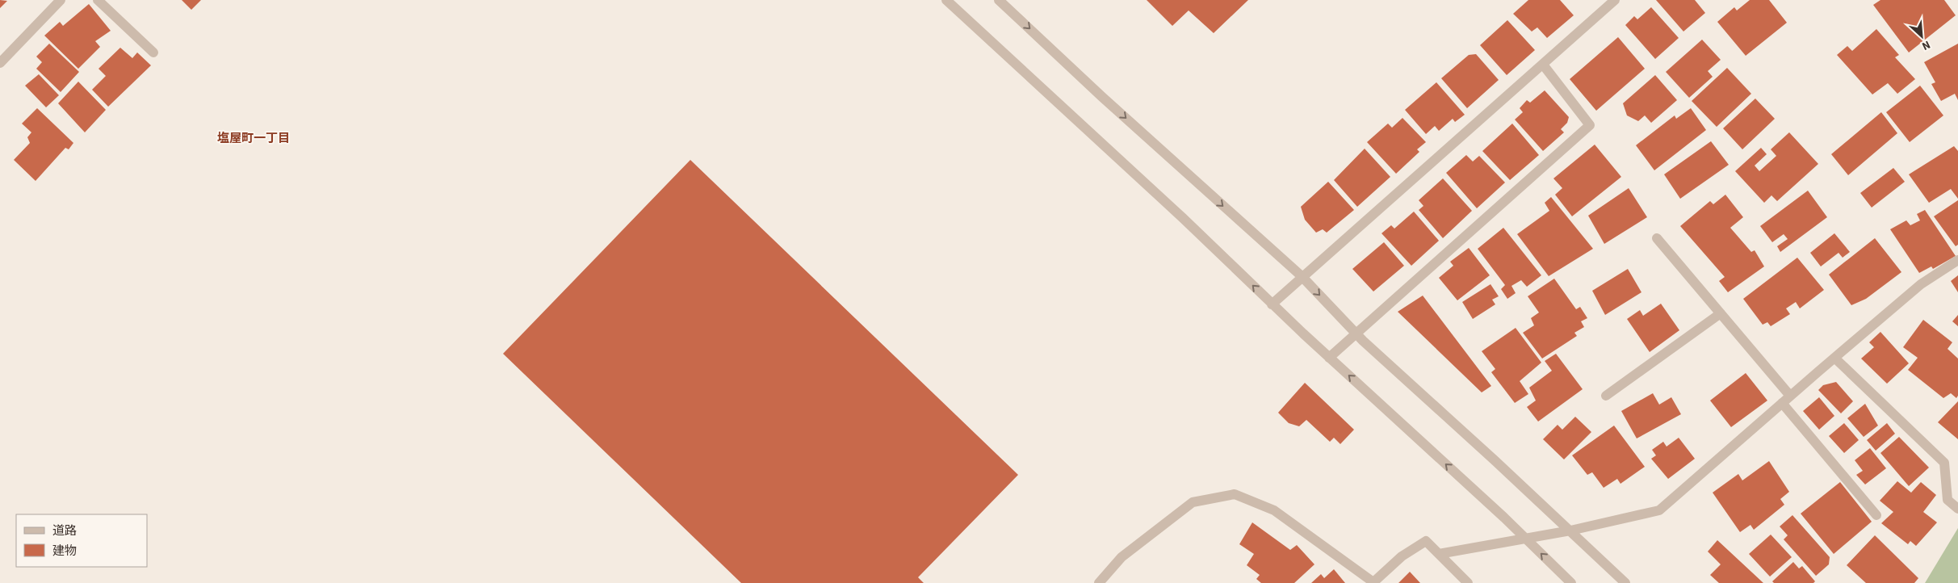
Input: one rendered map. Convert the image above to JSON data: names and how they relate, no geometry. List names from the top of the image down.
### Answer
{
  "districts": ["塩屋町一丁目"],
  "legend": ["道路", "建物"],
  "north": "bottom right"
}
